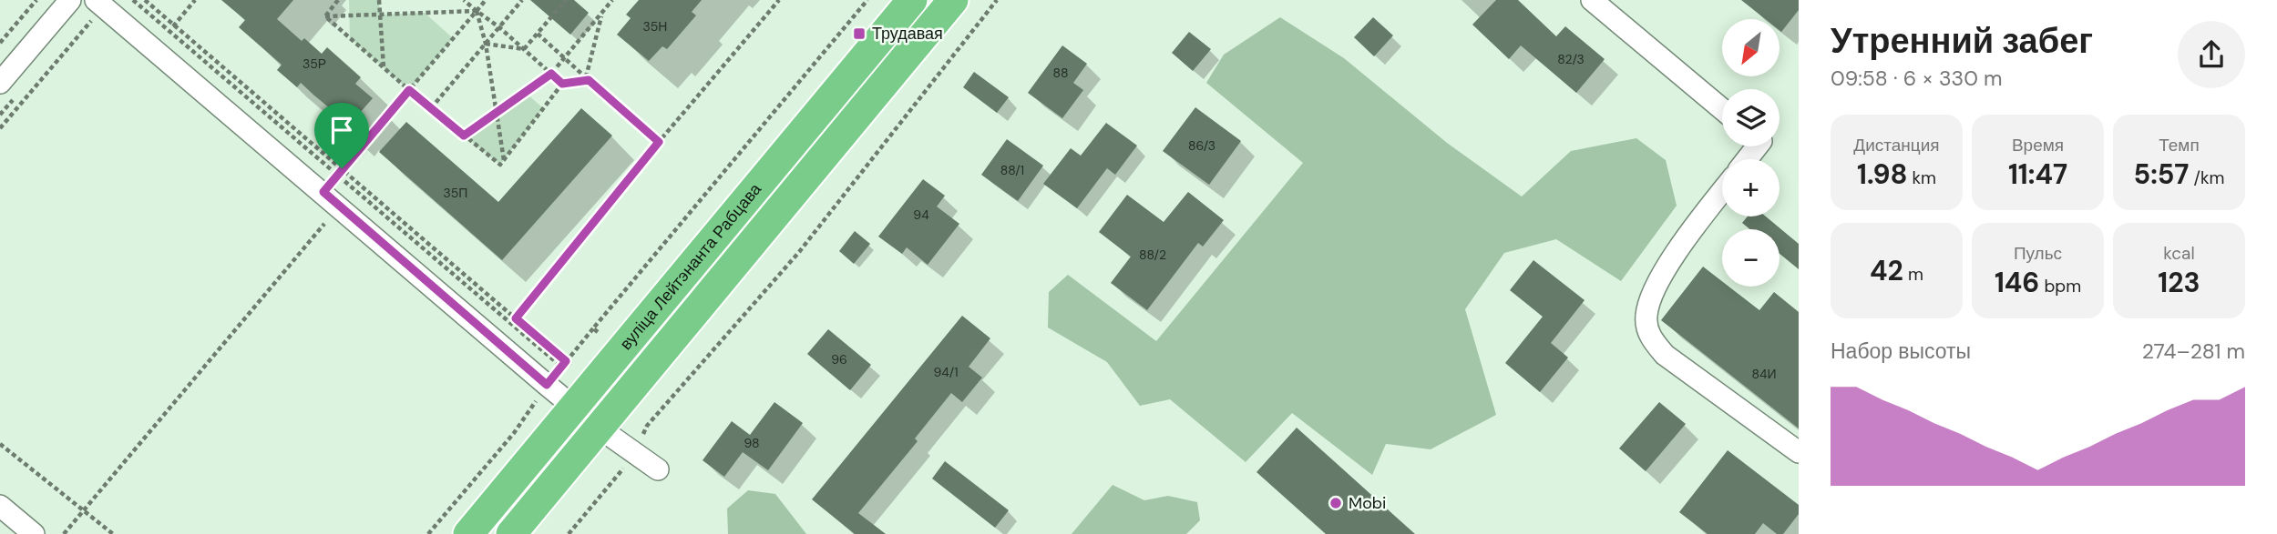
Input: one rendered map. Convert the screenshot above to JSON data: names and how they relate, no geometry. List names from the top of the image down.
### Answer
{
  "streets": {
    "highway": ["вуліца Лейтэнанта Рабцава"]
  },
  "places": {
    "transit": ["Трудавая"],
    "other": ["Mobi"]
  },
  "house_numbers": [
    "35Н",
    "82/3",
    "35Р",
    "88",
    "86/3",
    "88/1",
    "35П",
    "94",
    "88/2",
    "96",
    "94/1",
    "84И",
    "98"
  ],
  "north": "bottom left",
  "page": {
    "heading": ["Утренний забег", "09:58 · 6 × 330 m"],
    "map_buttons": ["+", "−"],
    "stats": [
      ["Дистанция", "1.98 km"],
      ["Время", "11:47"],
      ["Темп", "5:57 /km"],
      ["42 m"],
      ["Пульс", "146 bpm"],
      ["kcal", "123"]
    ],
    "chart": ["Набор высоты", "274–281 m"]
  }
}
